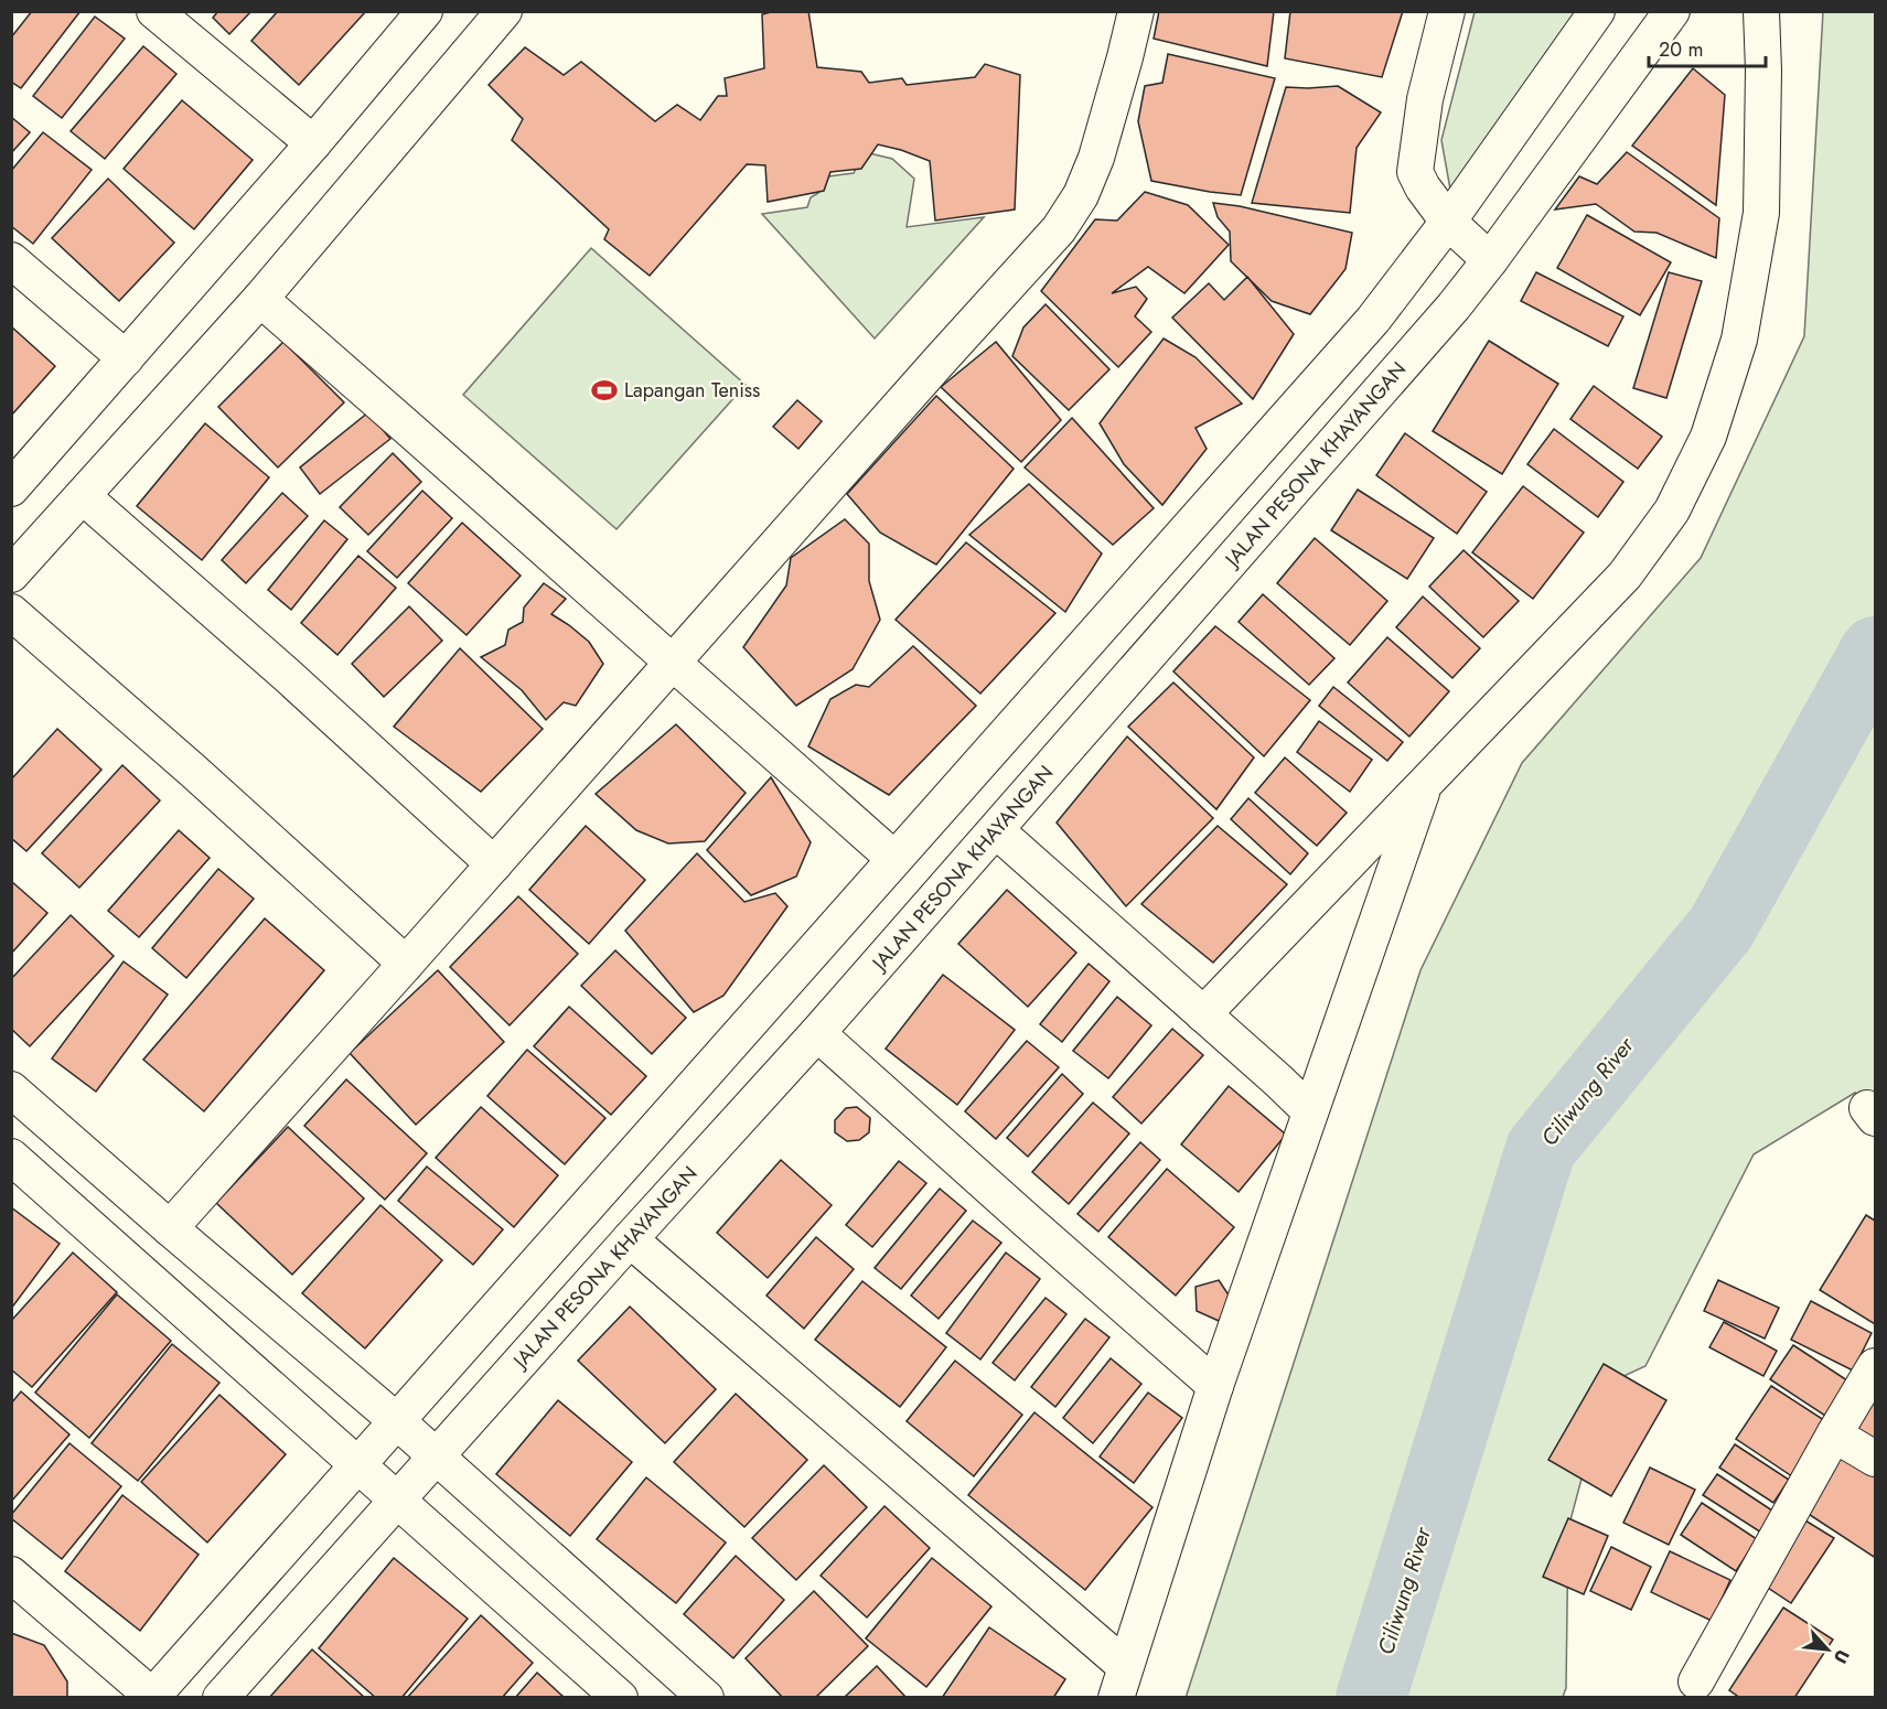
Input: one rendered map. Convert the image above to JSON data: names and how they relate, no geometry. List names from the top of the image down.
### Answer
{
  "streets": {
    "street": ["JALAN PESONA KHAYANGAN"]
  },
  "water": ["Ciliwung River"],
  "places": {
    "sports": ["Lapangan Teniss"]
  },
  "scale_bar": "20 m",
  "north": "bottom right"
}
